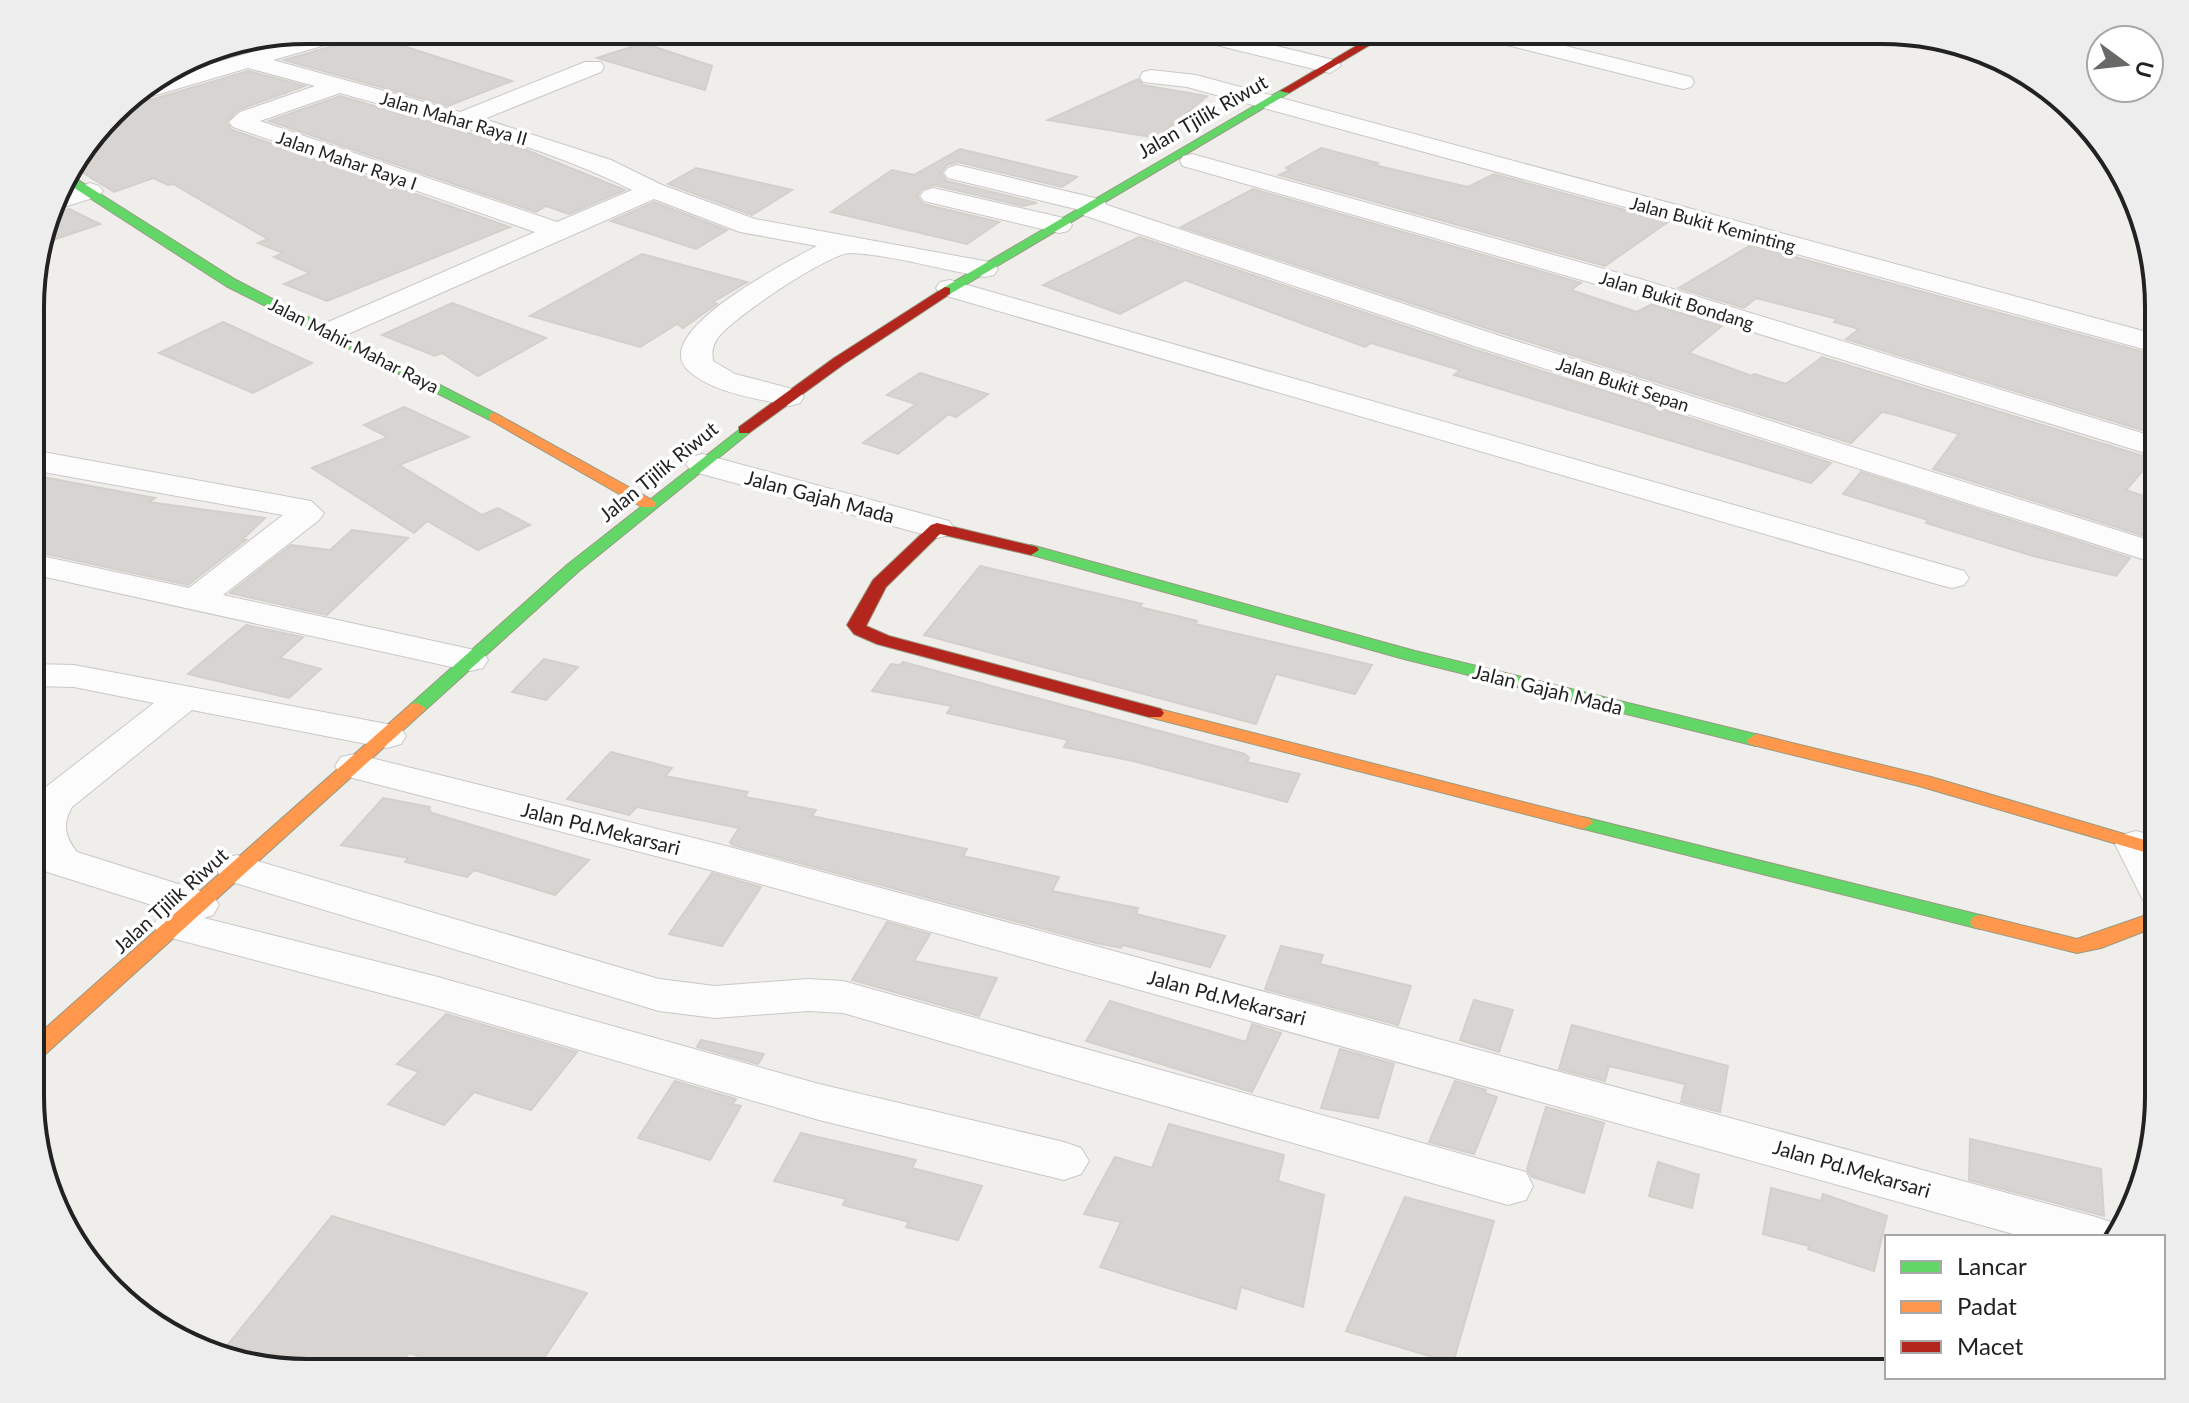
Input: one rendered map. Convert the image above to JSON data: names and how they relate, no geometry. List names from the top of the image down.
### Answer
{
  "streets": {
    "main road": ["Jalan Tjilik Riwut", "Jalan Mahir Mahar Raya", "Jalan Gajah Mada"],
    "street": [
      "Jalan Mahar Raya II",
      "Jalan Mahar Raya I",
      "Jalan Bukit Keminting",
      "Jalan Bukit Bondang",
      "Jalan Bukit Sepan",
      "Jalan Pd.Mekarsari"
    ]
  },
  "crossings": [
    ["Jalan Tjilik Riwut", "Jalan Mahar Raya II"],
    ["Jalan Tjilik Riwut", "Jalan Bukit Keminting"],
    ["Jalan Tjilik Riwut", "Jalan Mahir Mahar Raya"],
    ["Jalan Tjilik Riwut", "Jalan Bukit Sepan"],
    ["Jalan Tjilik Riwut", "Jalan Gajah Mada"],
    ["Jalan Tjilik Riwut", "Jalan Pd.Mekarsari"],
    ["Jalan Mahar Raya II", "Jalan Mahar Raya I"]
  ],
  "legend": ["Lancar", "Padat", "Macet"],
  "north": "right"
}
